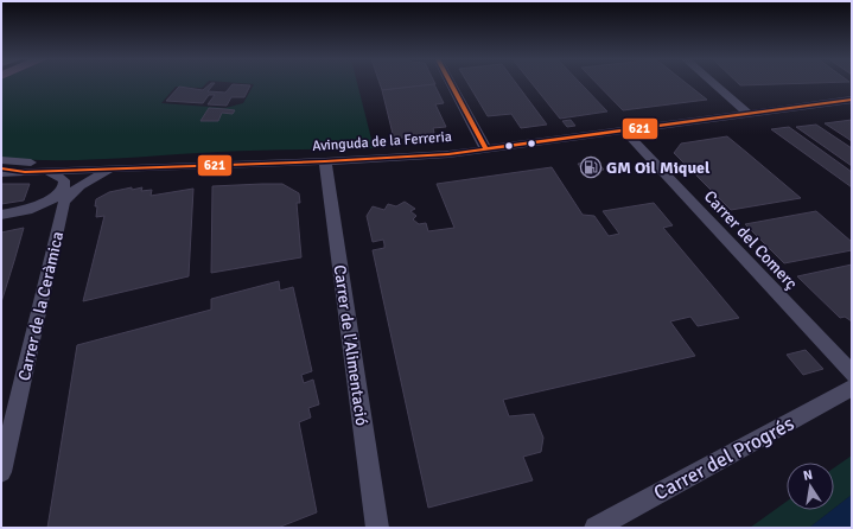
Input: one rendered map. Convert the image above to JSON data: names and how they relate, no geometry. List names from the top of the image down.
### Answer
{
  "streets": {
    "street": [
      "Avinguda de la Ferreria",
      "Carrer del Comerç",
      "Carrer de la Ceràmica",
      "Carrer de l'Alimentació",
      "Carrer del Progrés"
    ]
  },
  "crossings": [
    ["Avinguda de la Ferreria", "Carrer del Comerç"],
    ["Avinguda de la Ferreria", "Carrer de la Ceràmica"],
    ["Avinguda de la Ferreria", "Carrer de l'Alimentació"]
  ],
  "places": {
    "fuel station": ["GM Oil Miquel"]
  },
  "lines": ["transit line 621"],
  "north": "top"
}
